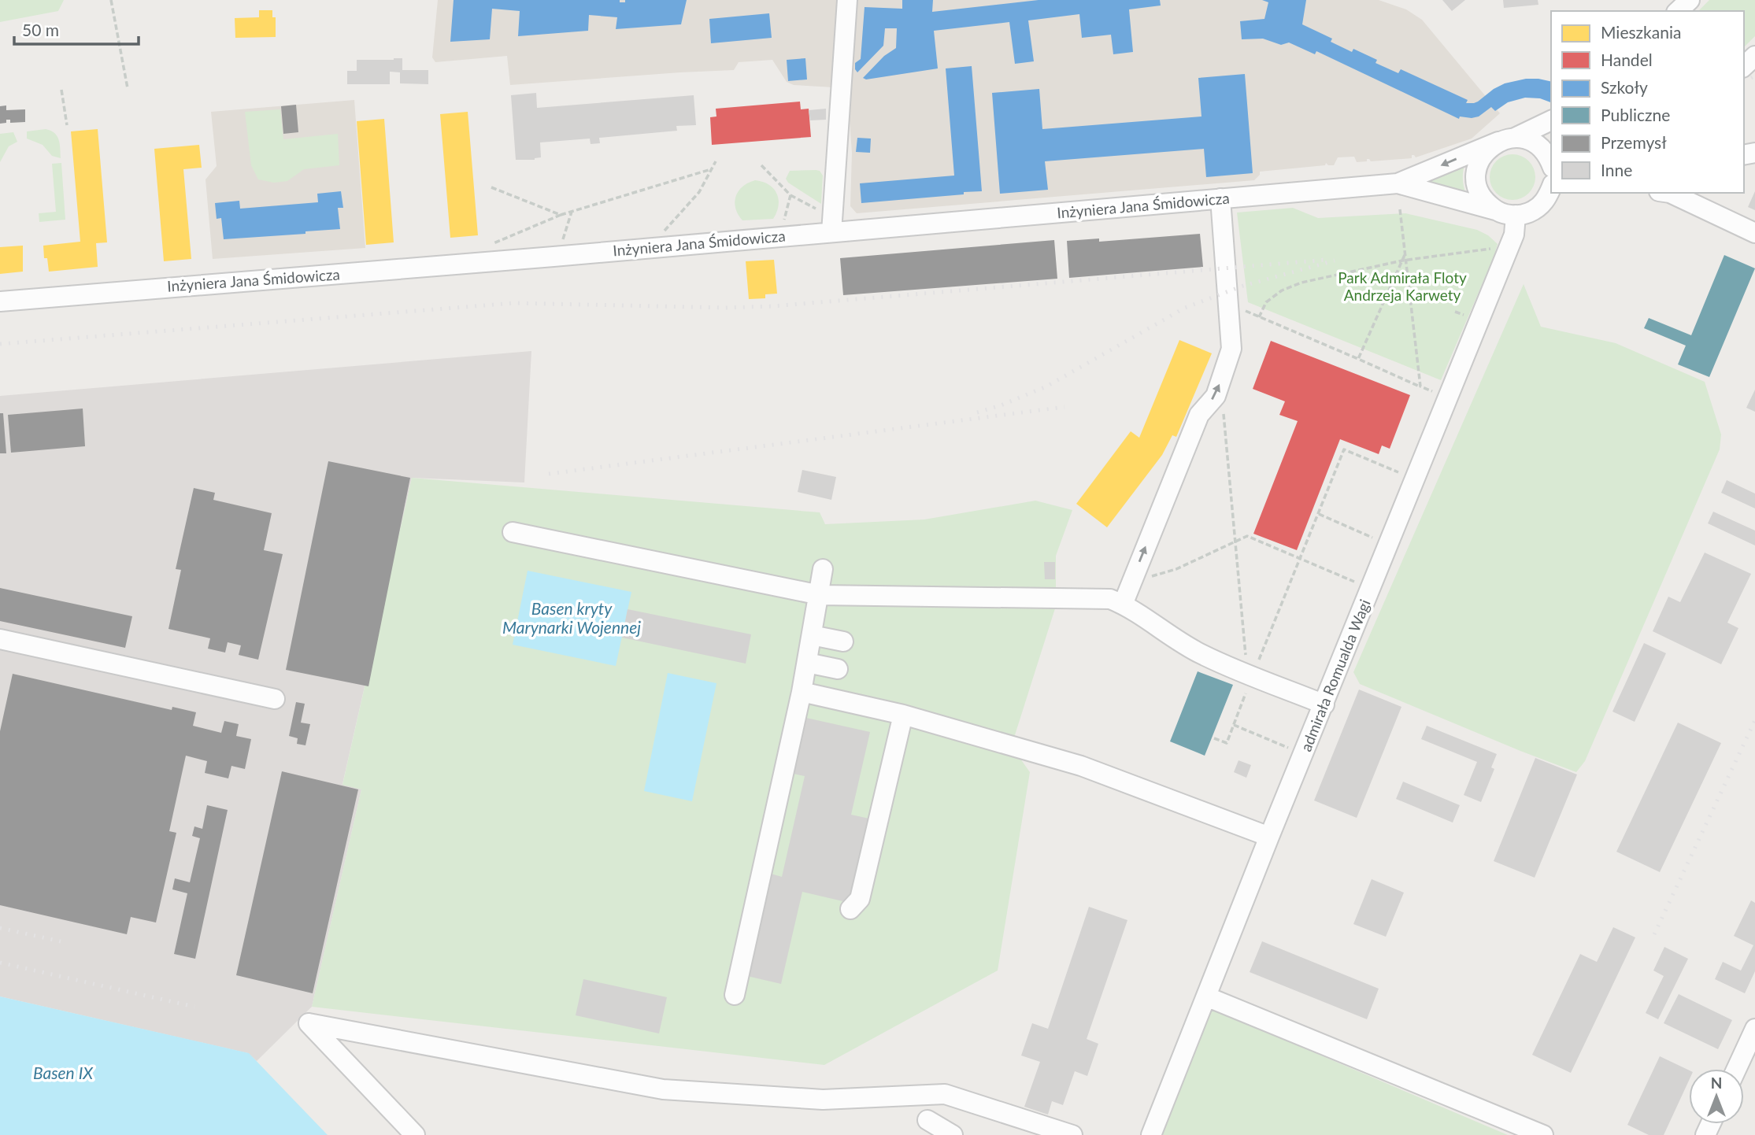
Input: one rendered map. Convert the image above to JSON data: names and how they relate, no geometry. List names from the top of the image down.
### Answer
{
  "streets": {
    "street": ["Inżyniera Jana Śmidowicza", "admirała Romualda Wagi"]
  },
  "crossings": [
    ["Inżyniera Jana Śmidowicza", "admirała Romualda Wagi"]
  ],
  "water": ["Basen kryty Marynarki Wojennej", "Basen IX"],
  "parks": ["Park Admirała Floty Andrzeja Karwety"],
  "legend": [
    "Mieszkania",
    "Handel",
    "Szkoły",
    "Publiczne",
    "Przemysł",
    "Inne"
  ],
  "scale_bar": "50 m",
  "north": "top"
}
